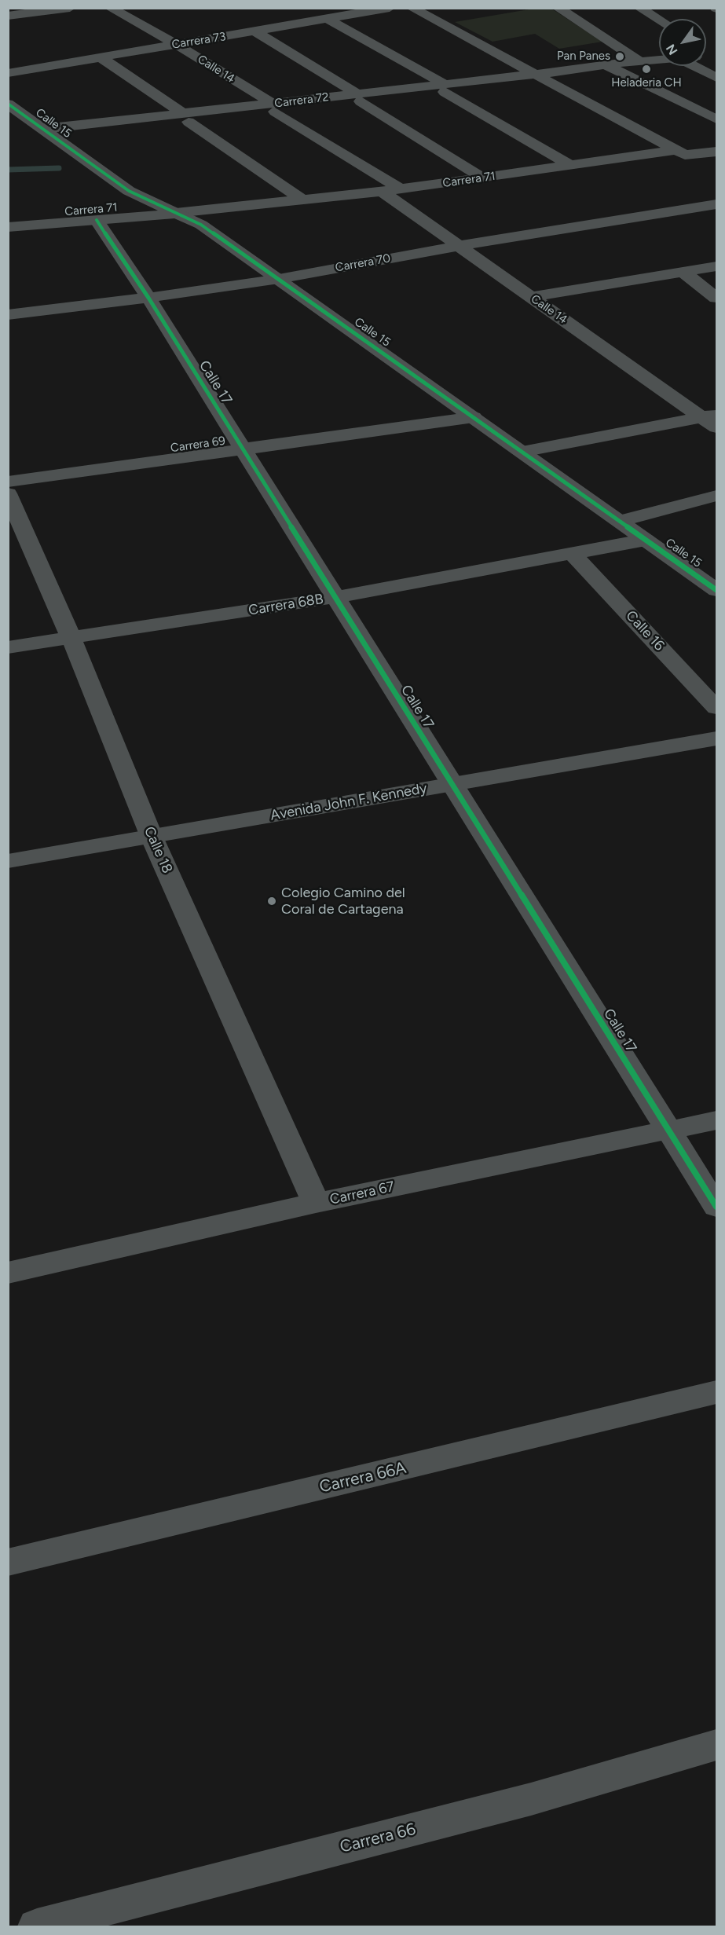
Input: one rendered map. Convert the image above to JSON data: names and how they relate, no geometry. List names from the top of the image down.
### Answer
{
  "streets": {
    "street": [
      "Carrera 73",
      "Calle 14",
      "Carrera 72",
      "Calle 15",
      "Carrera 71",
      "Carrera 70",
      "Calle 17",
      "Carrera 69",
      "Carrera 68B",
      "Calle 16",
      "Avenida John F. Kennedy",
      "Calle 18",
      "Carrera 67",
      "Carrera 66A",
      "Carrera 66"
    ]
  },
  "crossings": [
    ["Carrera 73", "Calle 14"],
    ["Calle 14", "Carrera 72"],
    ["Calle 14", "Carrera 71"],
    ["Calle 14", "Carrera 70"],
    ["Carrera 72", "Calle 15"],
    ["Calle 15", "Carrera 71"],
    ["Calle 15", "Carrera 70"],
    ["Calle 15", "Carrera 69"],
    ["Calle 15", "Carrera 68B"],
    ["Carrera 71", "Calle 17"],
    ["Carrera 70", "Calle 17"],
    ["Calle 17", "Carrera 69"],
    ["Calle 17", "Carrera 68B"],
    ["Calle 17", "Avenida John F. Kennedy"],
    ["Calle 17", "Carrera 67"],
    ["Carrera 68B", "Calle 16"],
    ["Carrera 68B", "Calle 18"],
    ["Avenida John F. Kennedy", "Calle 18"],
    ["Calle 18", "Carrera 67"]
  ],
  "places": ["Pan Panes", "Heladeria CH", "Colegio Camino del Coral de Cartagena"],
  "north": "bottom left"
}
